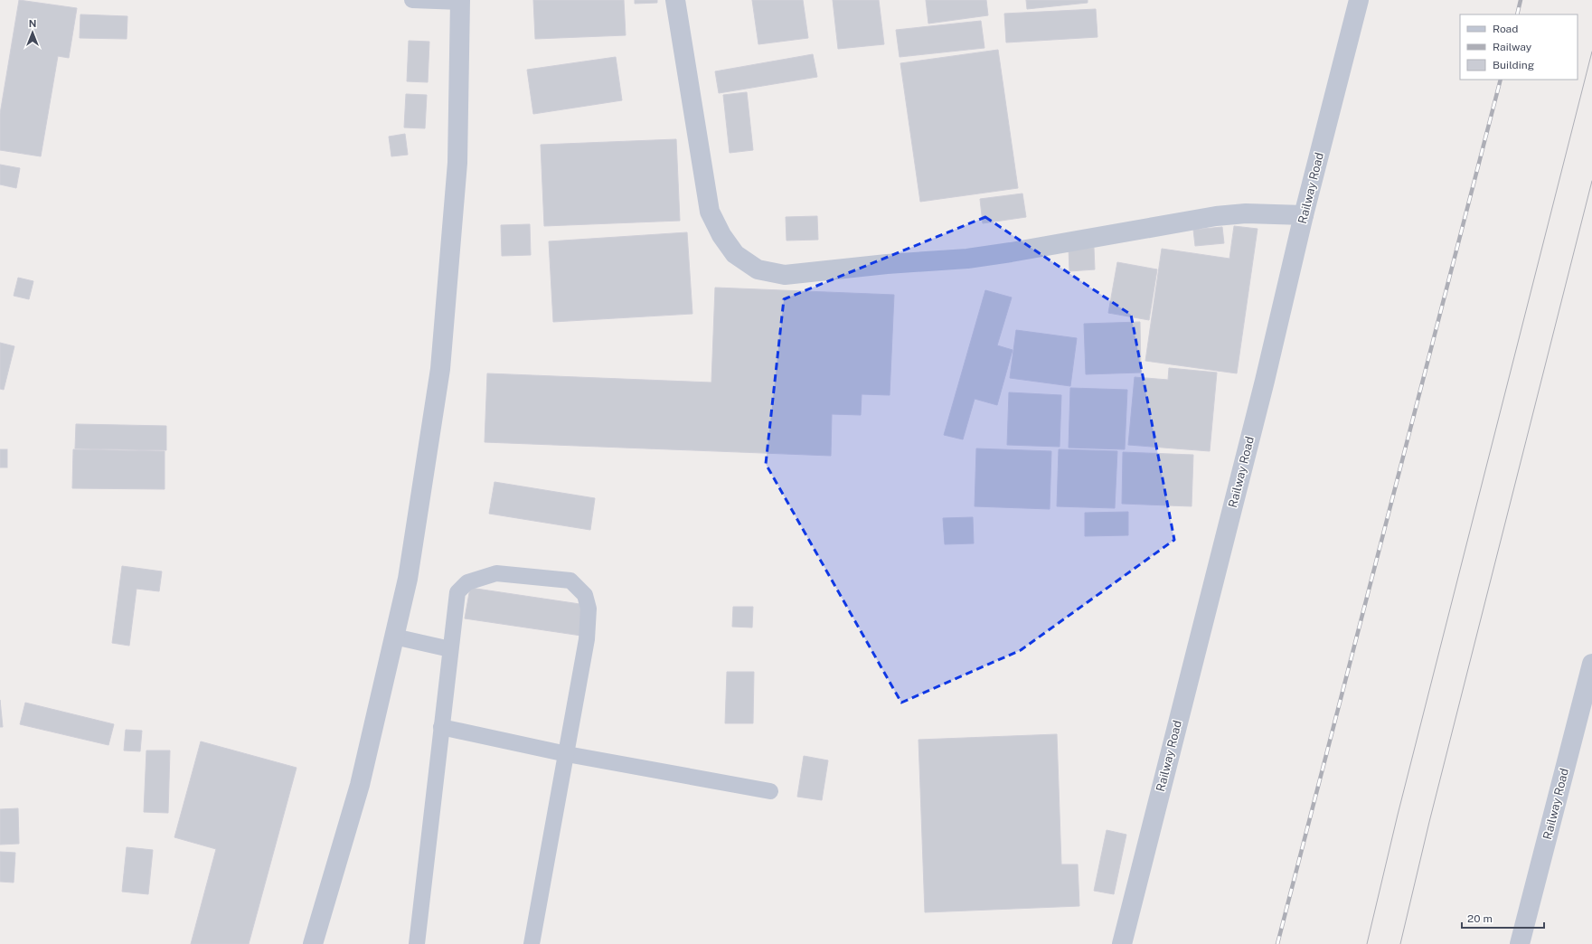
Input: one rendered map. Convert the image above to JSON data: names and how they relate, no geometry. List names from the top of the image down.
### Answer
{
  "streets": {
    "street": ["Railway Road"]
  },
  "legend": ["Road", "Railway", "Building"],
  "scale_bar": "20 m",
  "north": "top"
}
